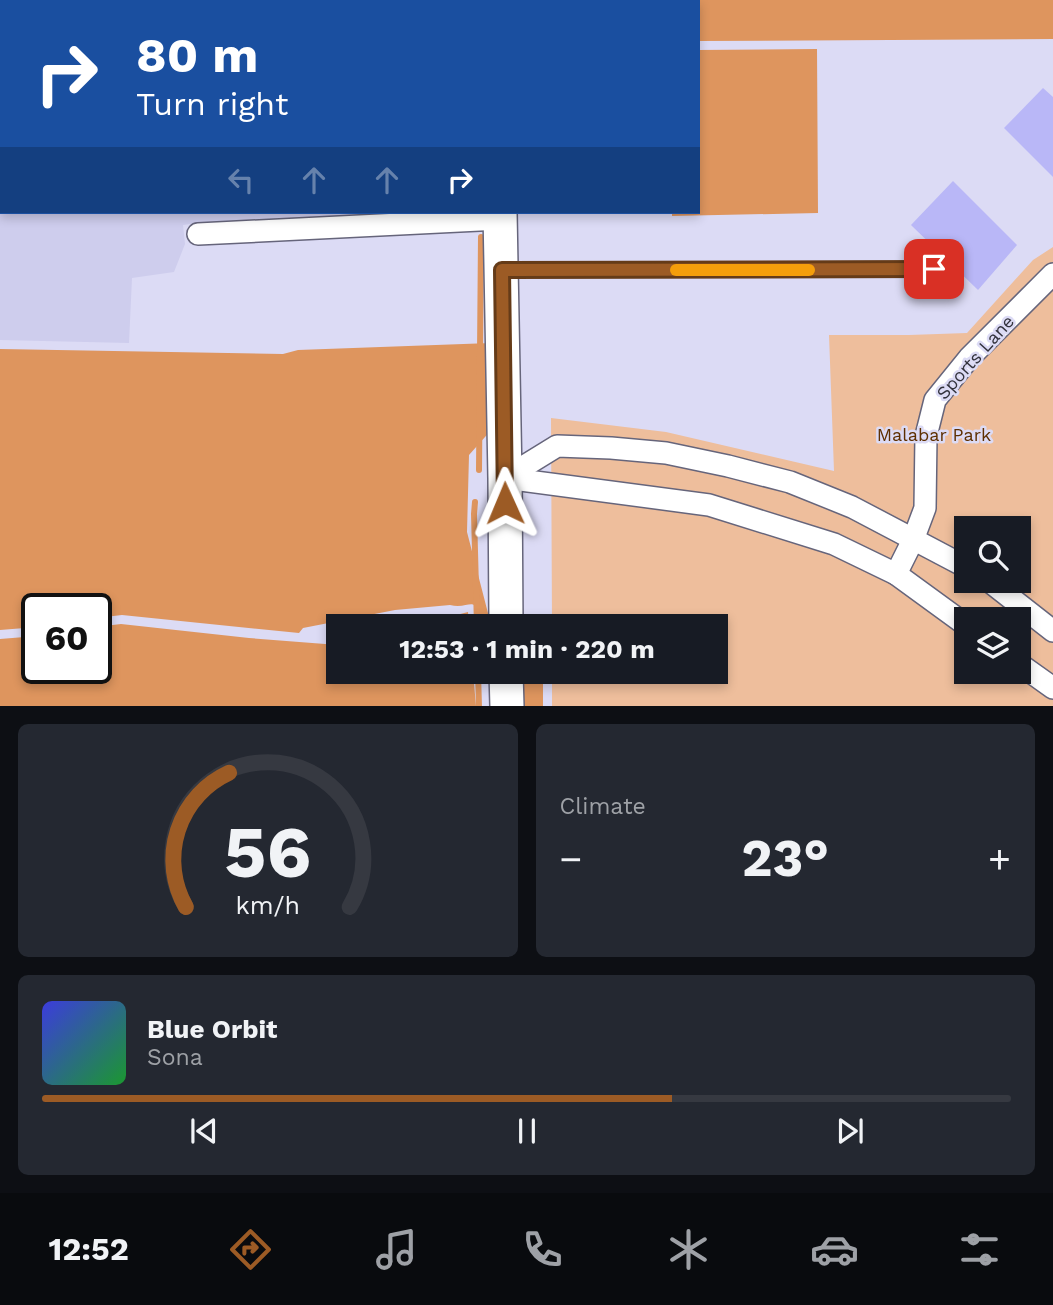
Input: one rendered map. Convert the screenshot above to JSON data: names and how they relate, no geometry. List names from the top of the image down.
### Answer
{
  "streets": {
    "street": ["Sports Lane"]
  },
  "parks": ["Malabar Park"],
  "page": {
    "turn": ["80 m", "Turn right"],
    "limit": "60",
    "trip": "12:53 · 1 min · 220 m",
    "tile": "Climate",
    "heat": ["−", "23°", "+"],
    "song": ["Blue Orbit", "Sona"],
    "tabs": "12:52",
    "gauge": ["56", "km/h"]
  }
}
